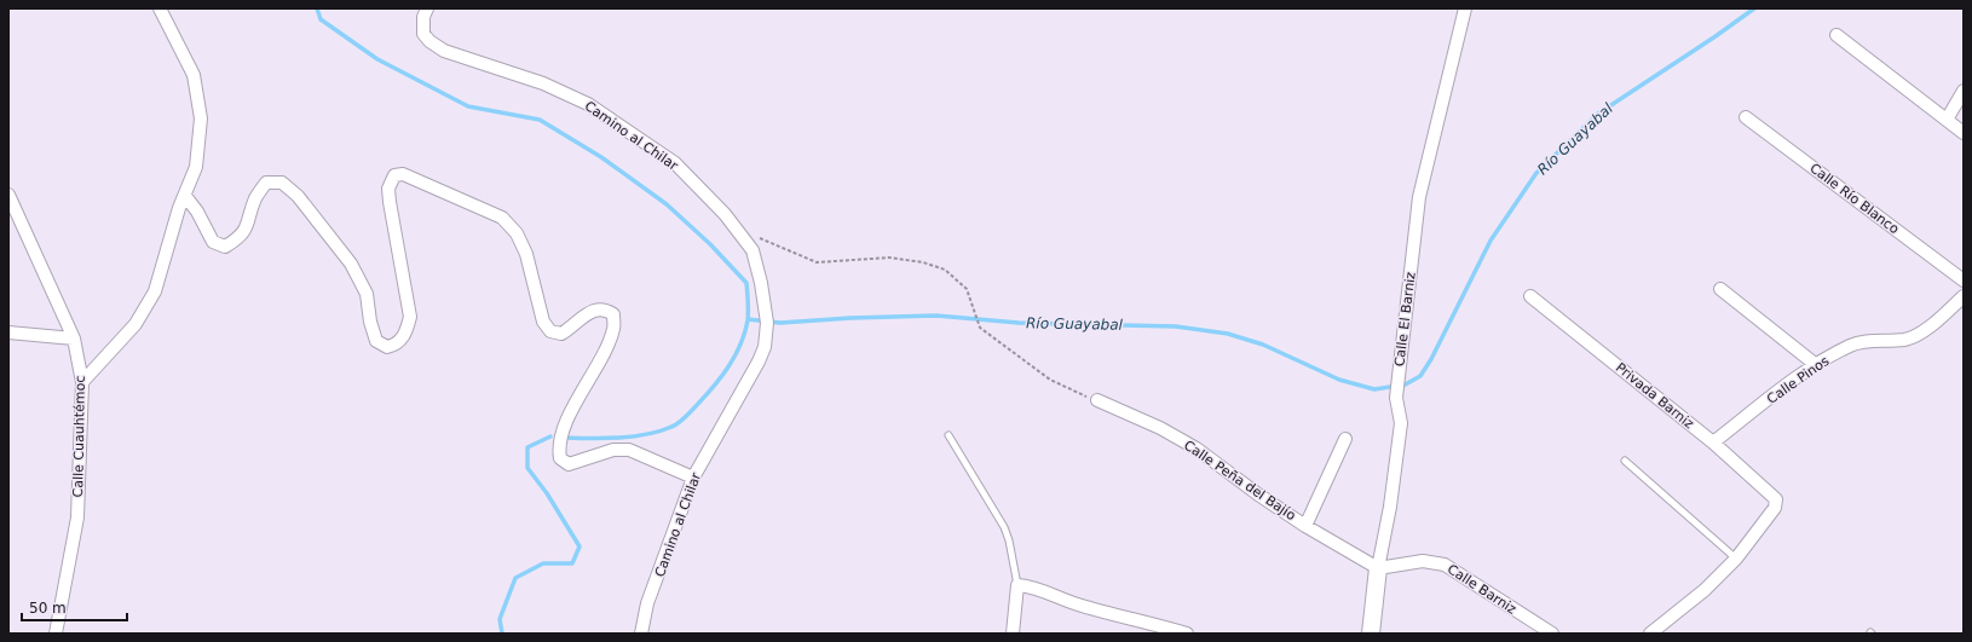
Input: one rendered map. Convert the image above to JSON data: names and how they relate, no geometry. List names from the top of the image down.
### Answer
{
  "streets": {
    "street": [
      "Camino al Chilar",
      "Calle Río Blanco",
      "Calle El Barniz",
      "Calle Pinos",
      "Privada Barniz",
      "Calle Cuauhtémoc",
      "Calle Peña del Bajío",
      "Calle Barniz"
    ]
  },
  "crossings": [
    ["Calle El Barniz", "Calle Peña del Bajío"],
    ["Calle El Barniz", "Calle Barniz"],
    ["Calle Pinos", "Privada Barniz"],
    ["Calle Peña del Bajío", "Calle Barniz"]
  ],
  "water": ["Río Guayabal"],
  "scale_bar": "50 m"
}
